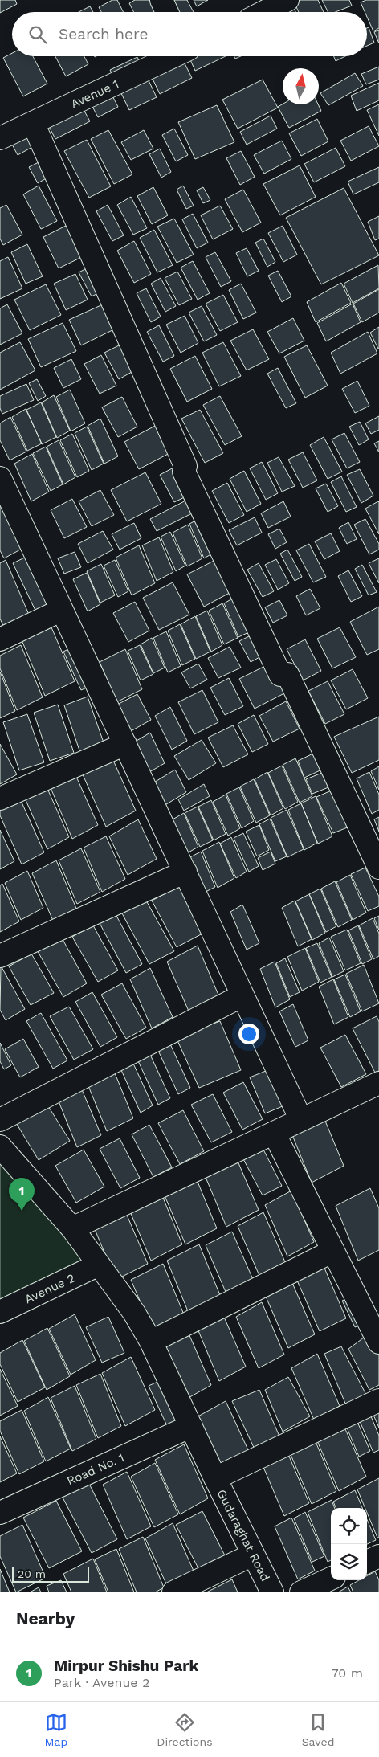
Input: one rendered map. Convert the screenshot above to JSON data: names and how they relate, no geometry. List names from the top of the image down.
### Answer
{
  "streets": {
    "street": [
      "Avenue 1",
      "Avenue 2",
      "Road No. 1",
      "Gudaraghat Road"
    ]
  },
  "crossings": [
    ["Avenue 2", "Gudaraghat Road"],
    ["Road No. 1", "Gudaraghat Road"]
  ],
  "scale_bar": "20 m",
  "north": "top",
  "page": {
    "search": "Search here",
    "pins": "1",
    "scale": "20 m",
    "heading": "Nearby",
    "list": [
      {
        "mark": "1",
        "name": "Mirpur Shishu Park",
        "note": "Park · Avenue 2",
        "value": "70 m"
      }
    ],
    "nav": ["Map", "Directions", "Saved"]
  }
}
